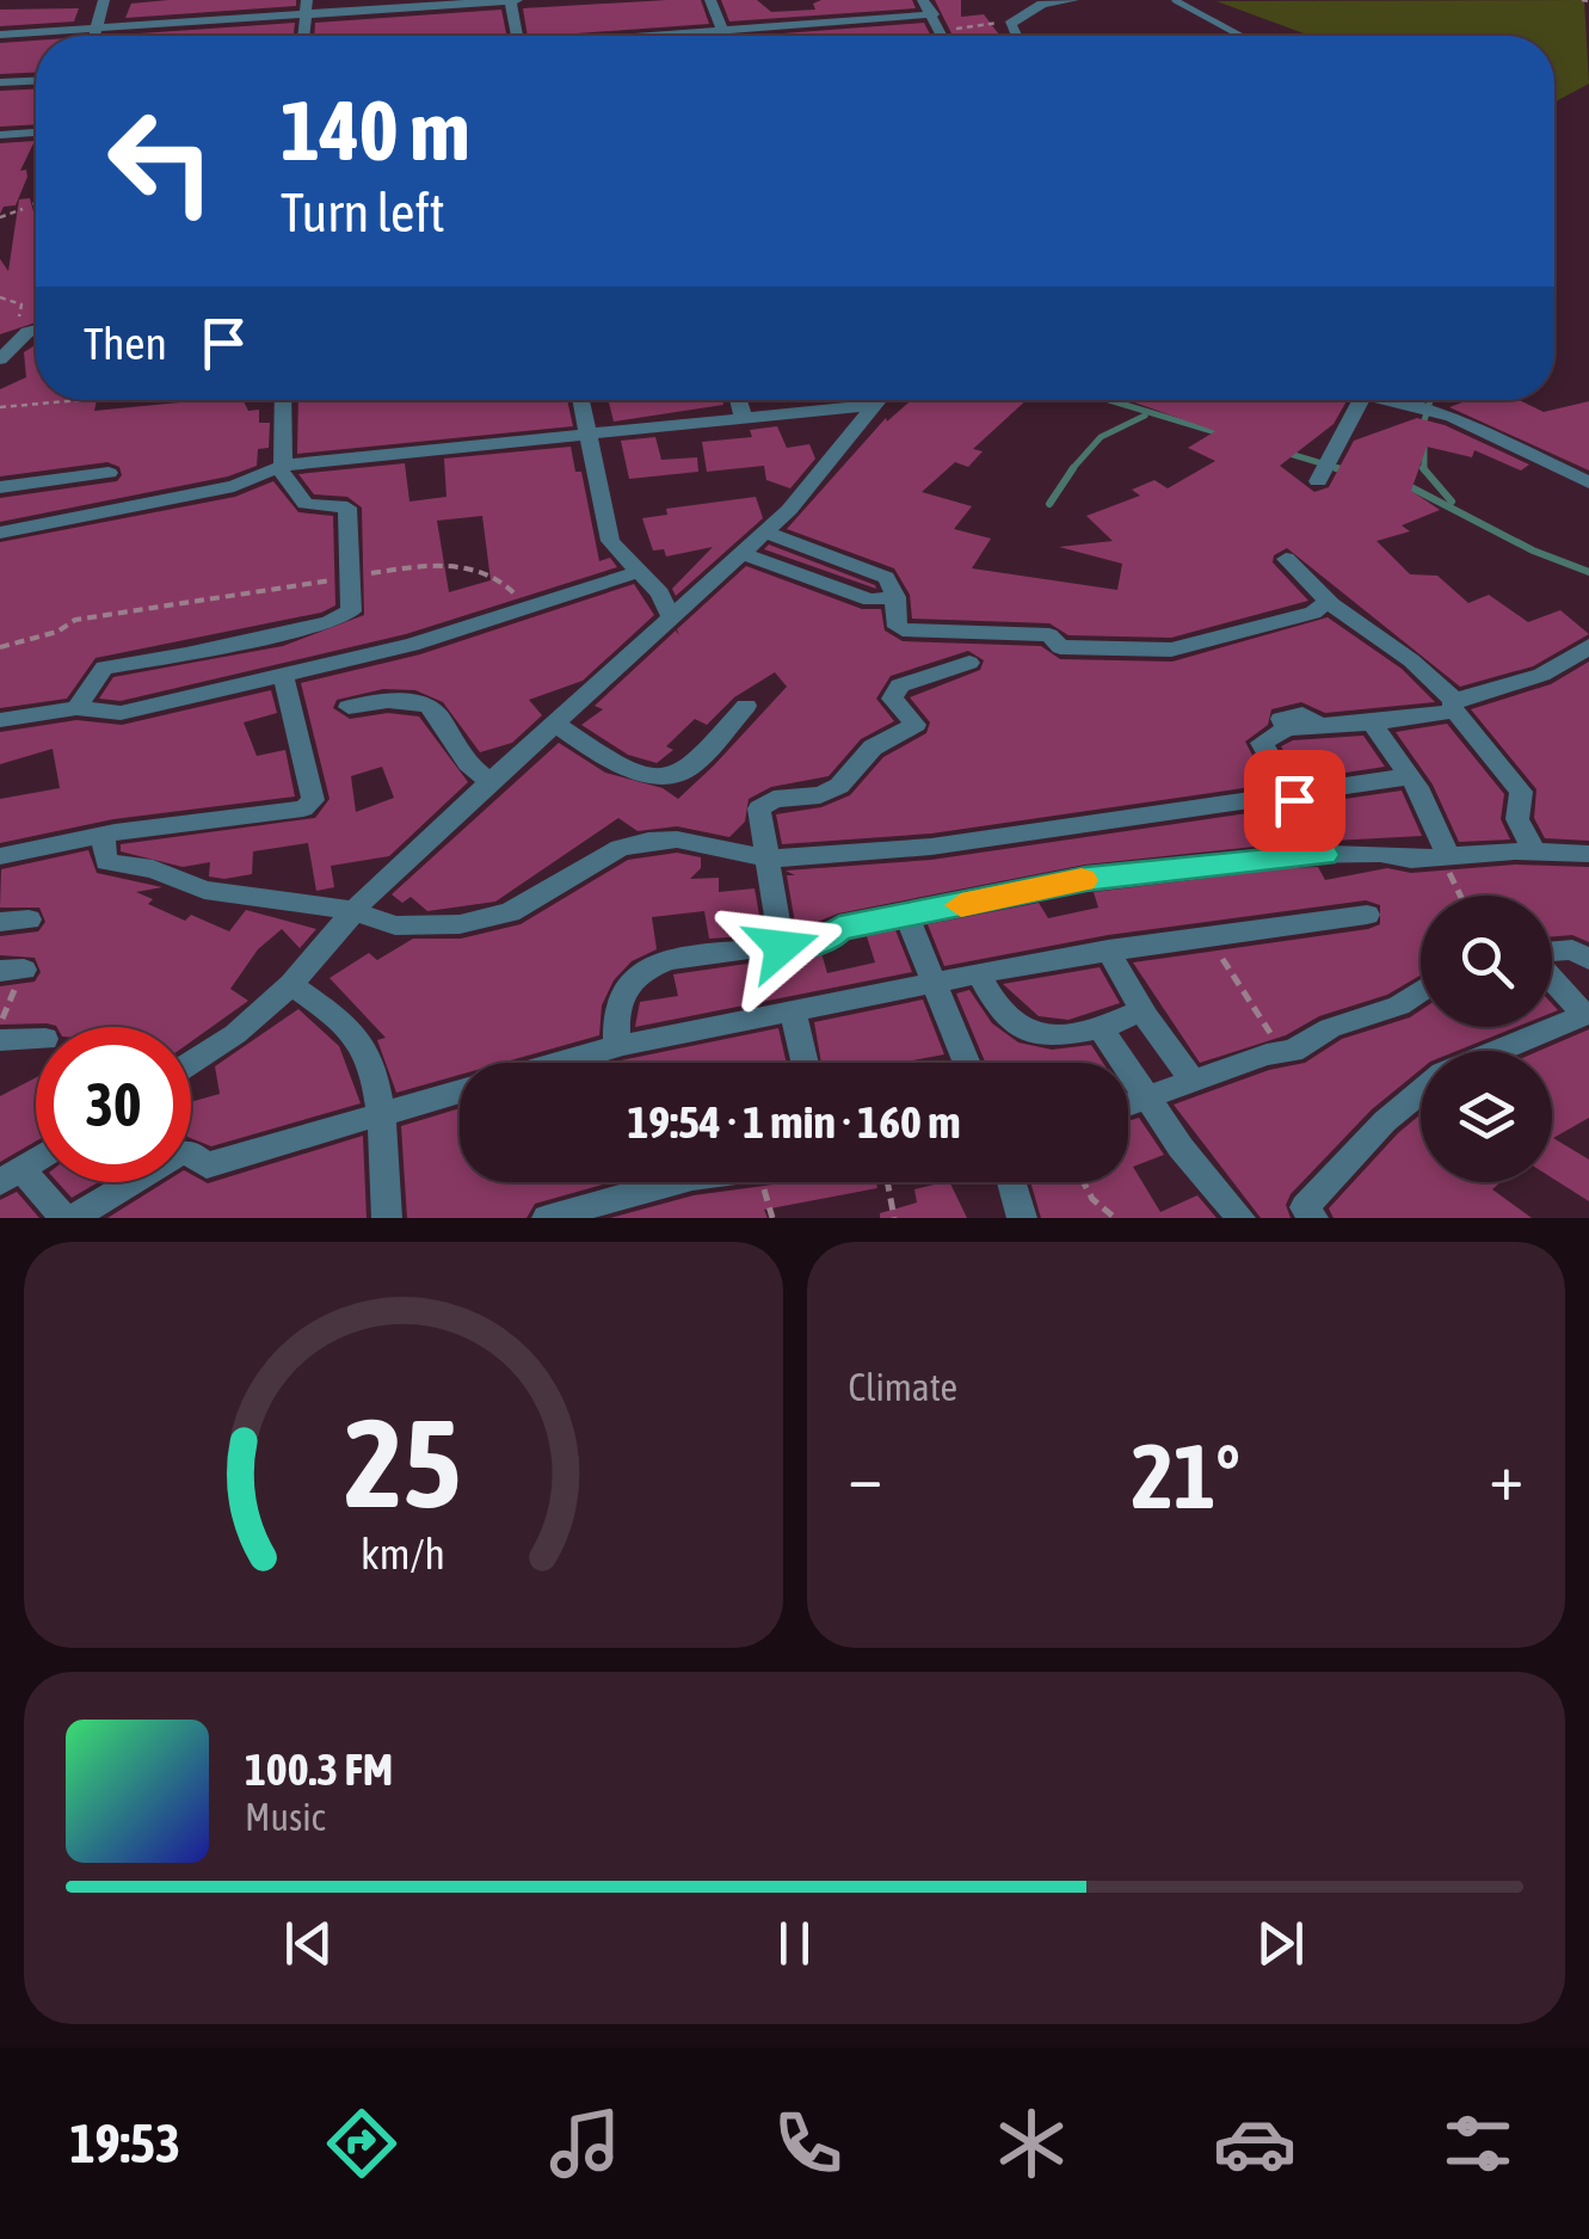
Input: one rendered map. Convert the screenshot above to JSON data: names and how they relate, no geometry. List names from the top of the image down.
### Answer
{
  "page": {
    "turn": ["140 m", "Turn left"],
    "then": "Then",
    "limit": "30",
    "trip": "19:54 · 1 min · 160 m",
    "tile": "Climate",
    "heat": ["−", "21°", "+"],
    "song": ["100.3 FM", "Music"],
    "tabs": "19:53",
    "gauge": ["25", "km/h"]
  }
}
